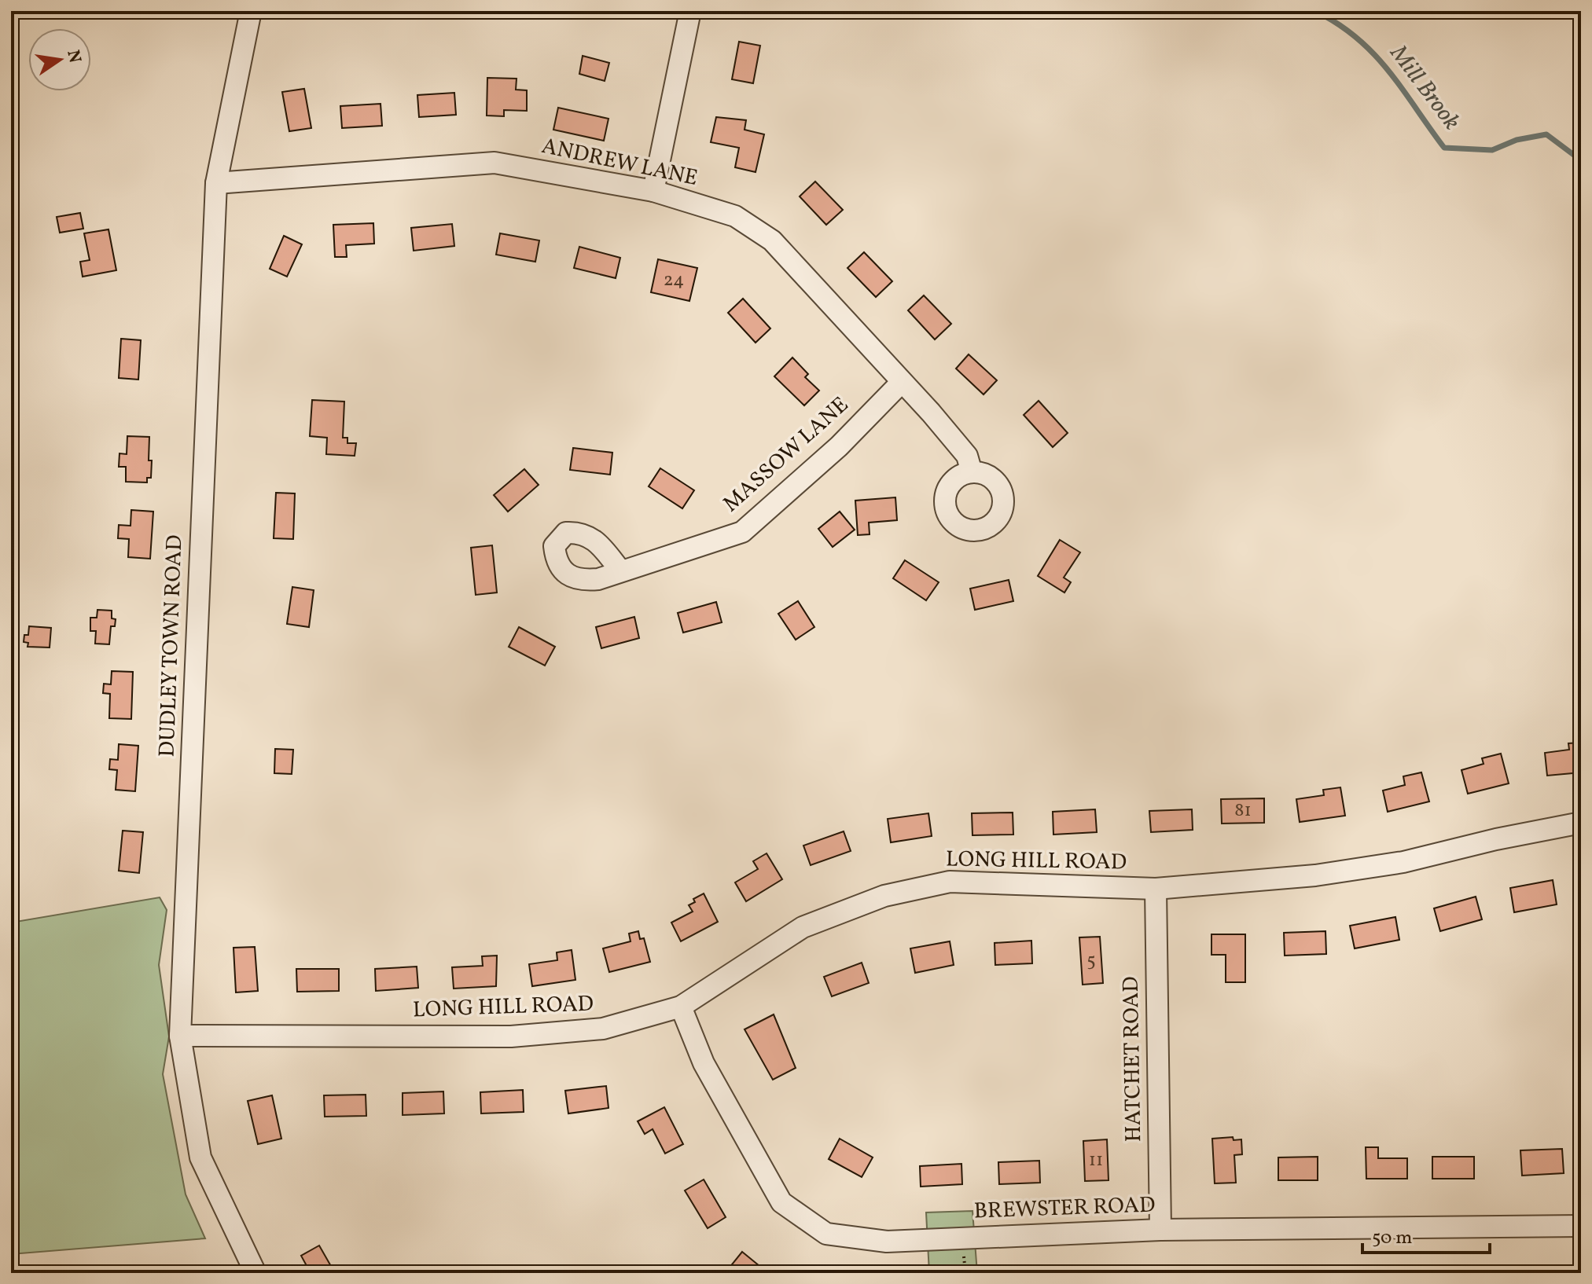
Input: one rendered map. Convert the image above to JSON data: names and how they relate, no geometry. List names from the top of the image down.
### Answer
{
  "streets": {
    "street": [
      "ANDREW LANE",
      "MASSOW LANE",
      "DUDLEY TOWN ROAD",
      "LONG HILL ROAD",
      "HATCHET ROAD",
      "BREWSTER ROAD"
    ]
  },
  "crossings": [
    ["ANDREW LANE", "MASSOW LANE"],
    ["ANDREW LANE", "DUDLEY TOWN ROAD"],
    ["DUDLEY TOWN ROAD", "LONG HILL ROAD"],
    ["LONG HILL ROAD", "HATCHET ROAD"],
    ["LONG HILL ROAD", "BREWSTER ROAD"],
    ["HATCHET ROAD", "BREWSTER ROAD"]
  ],
  "water": ["Mill Brook"],
  "house_numbers": [
    "24",
    "81",
    "5",
    "11"
  ],
  "scale_bar": "50 m",
  "north": "right"
}
